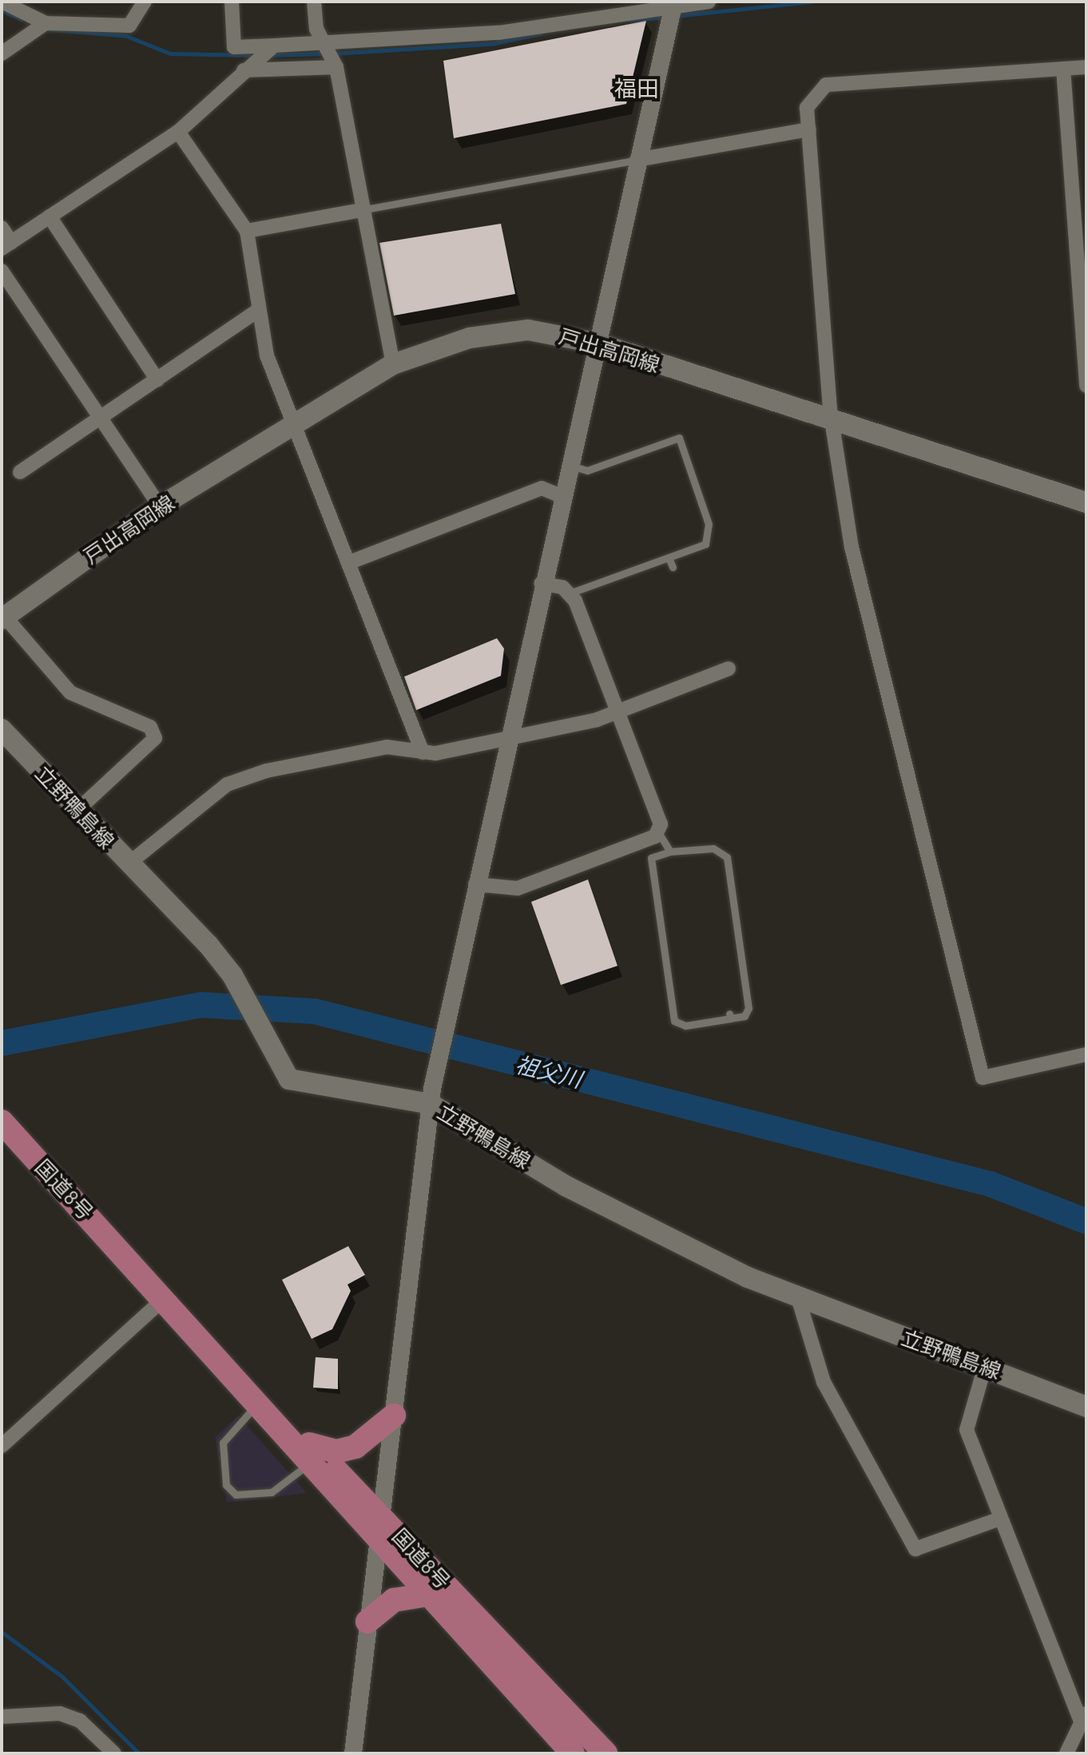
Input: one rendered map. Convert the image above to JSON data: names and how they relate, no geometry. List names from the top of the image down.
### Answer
{
  "streets": {
    "highway": ["国道8号"],
    "main road": ["戸出高岡線", "立野鴨島線"]
  },
  "districts": ["福田"],
  "water": ["祖父川"]
}
